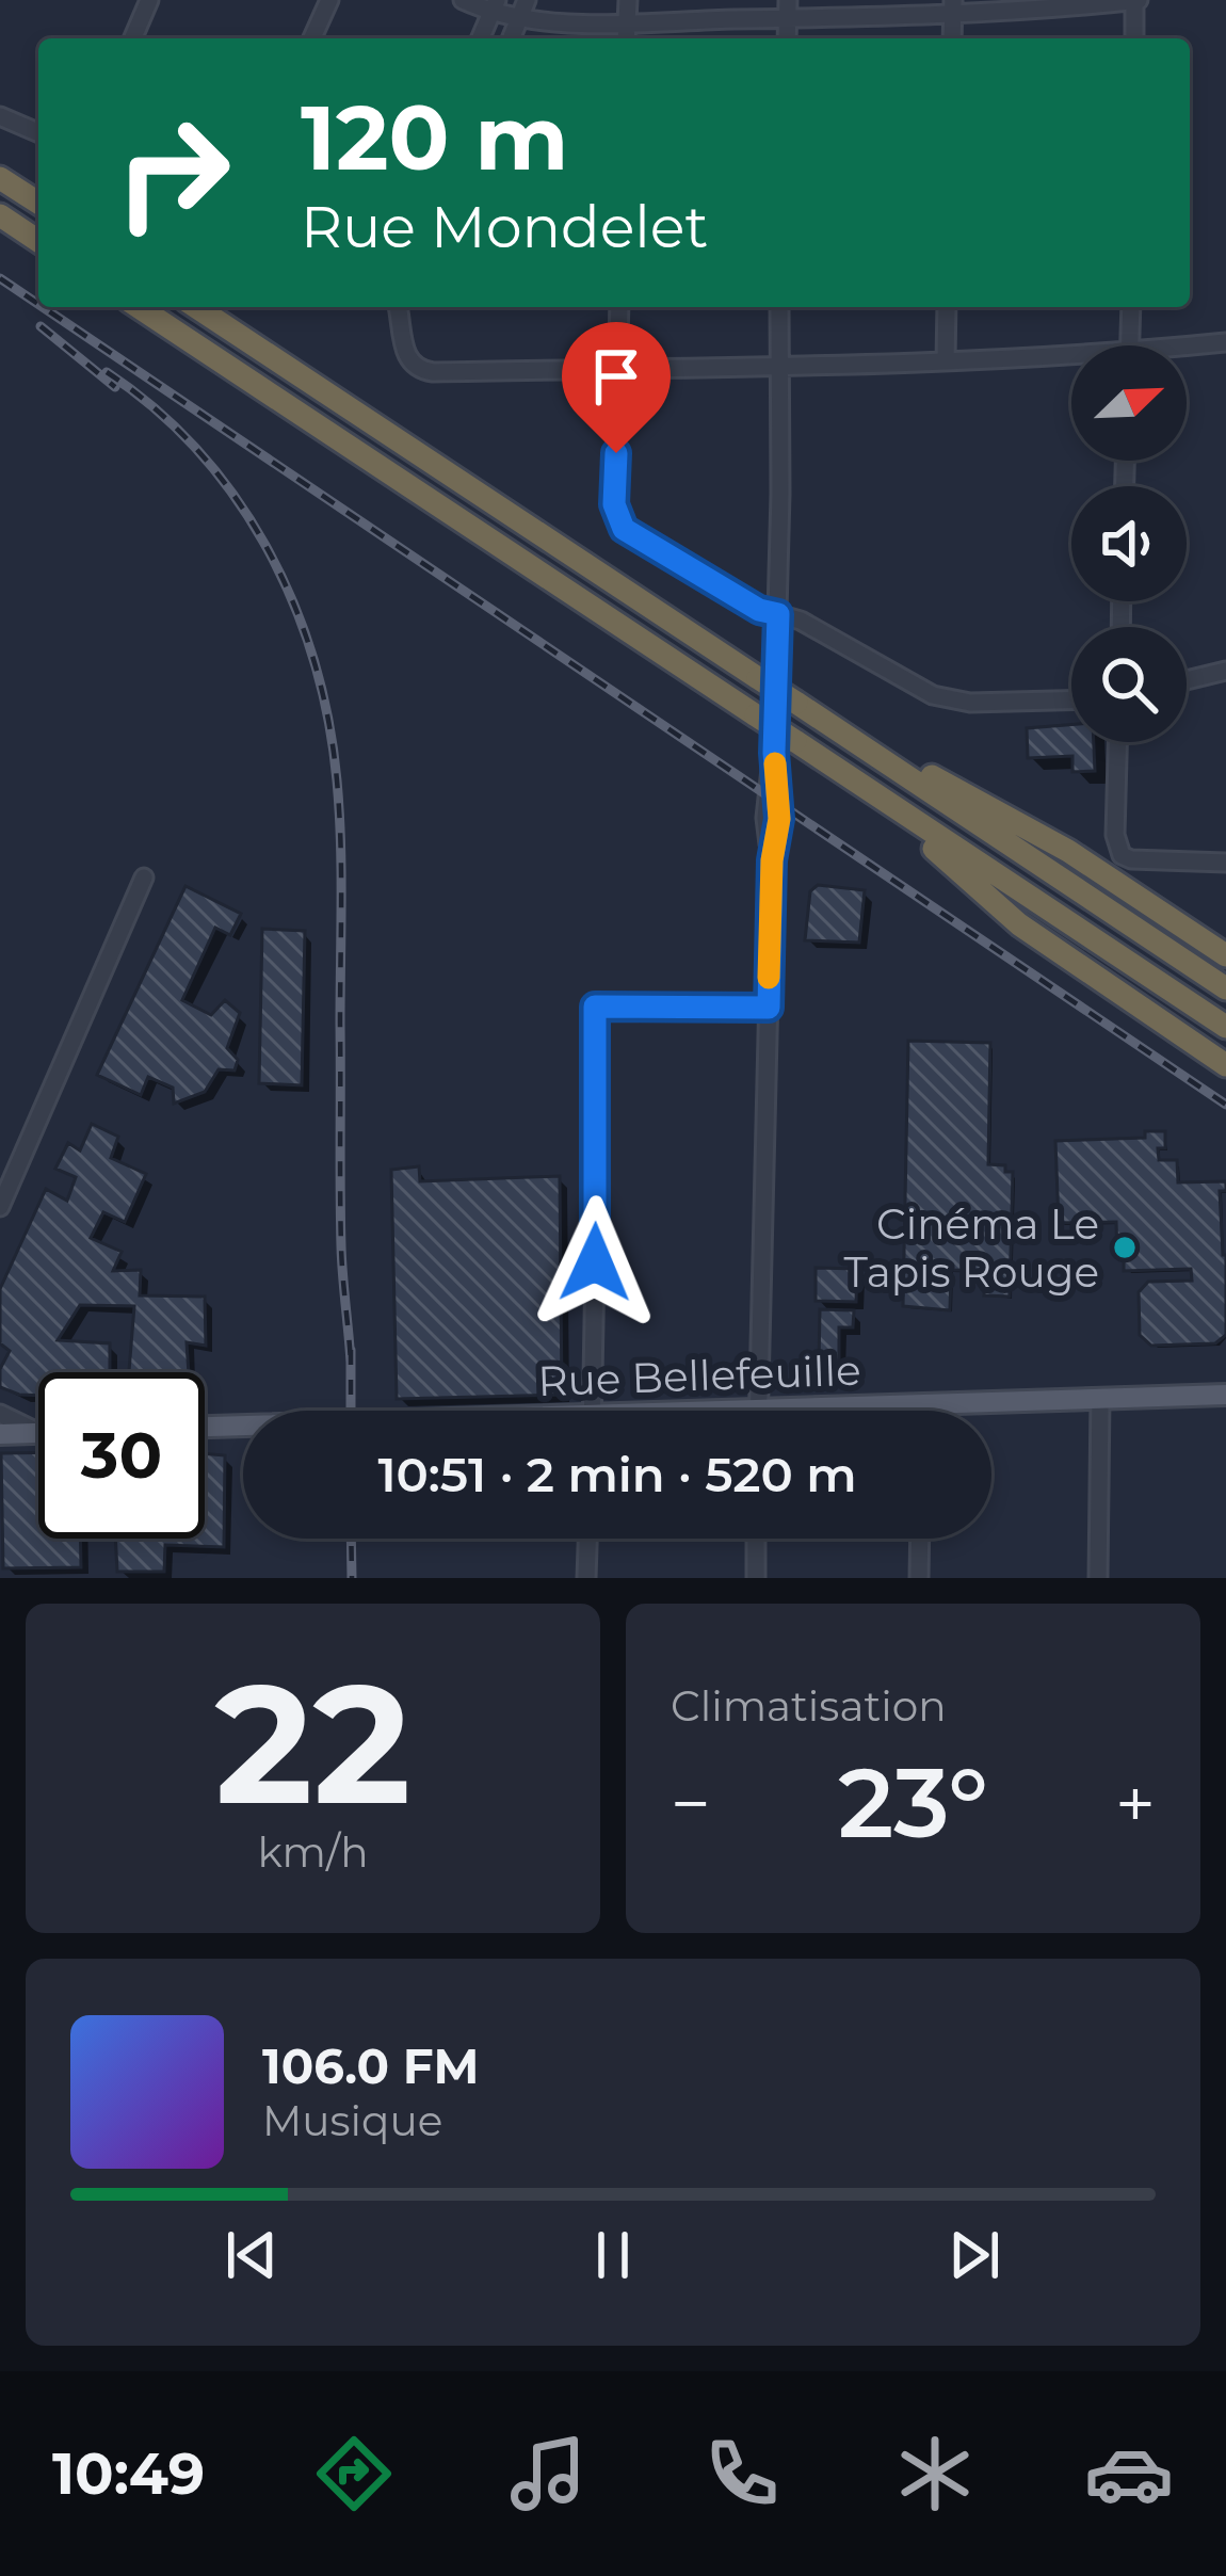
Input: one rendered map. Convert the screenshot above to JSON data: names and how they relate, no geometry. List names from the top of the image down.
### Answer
{
  "streets": {
    "main road": ["Rue Bellefeuille"]
  },
  "places": ["Cinéma Le Tapis Rouge"],
  "north": "top right",
  "page": {
    "turn": ["120 m", "Rue Mondelet"],
    "limit": "30",
    "trip": "10:51 · 2 min · 520 m",
    "tile": [
      ["22", "km/h"],
      "Climatisation"
    ],
    "heat": ["−", "23°", "+"],
    "song": ["106.0 FM", "Musique"],
    "tabs": "10:49"
  }
}
